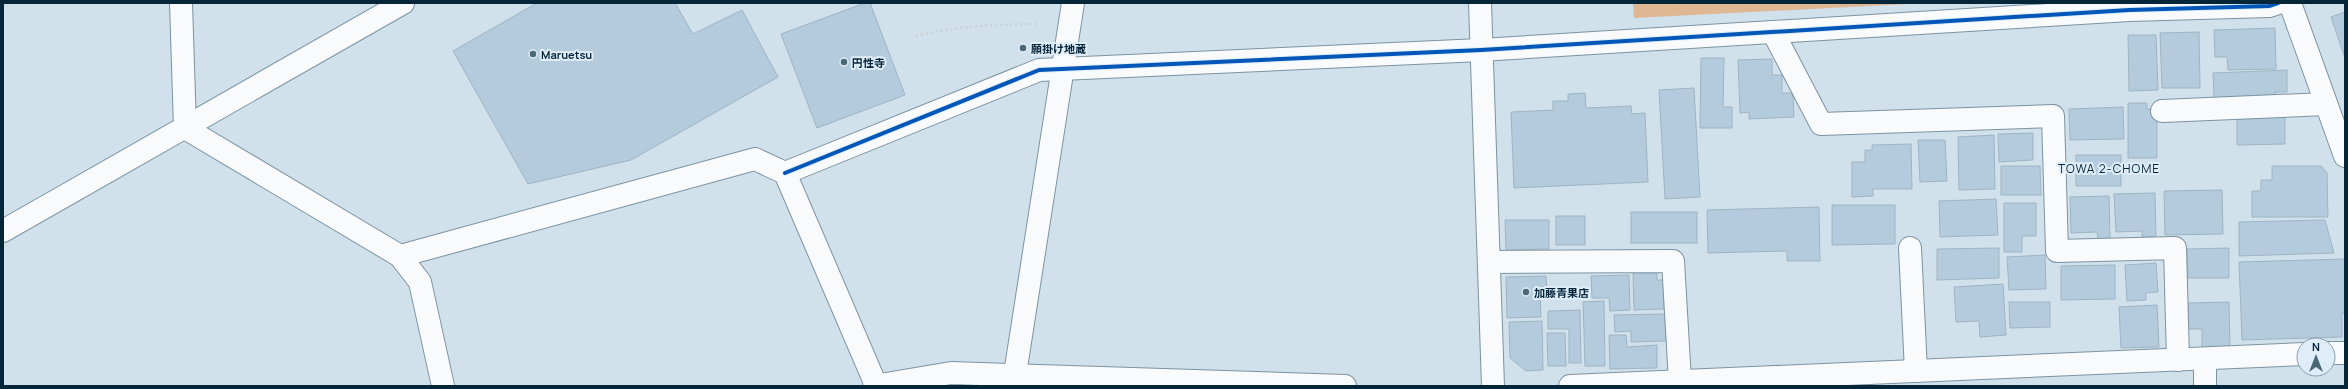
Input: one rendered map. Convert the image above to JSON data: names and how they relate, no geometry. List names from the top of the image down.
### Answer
{
  "districts": ["TOWA 2-CHOME"],
  "places": [
    "願掛け地蔵",
    "Maruetsu",
    "円性寺",
    "加藤青果店"
  ],
  "north": "top"
}
